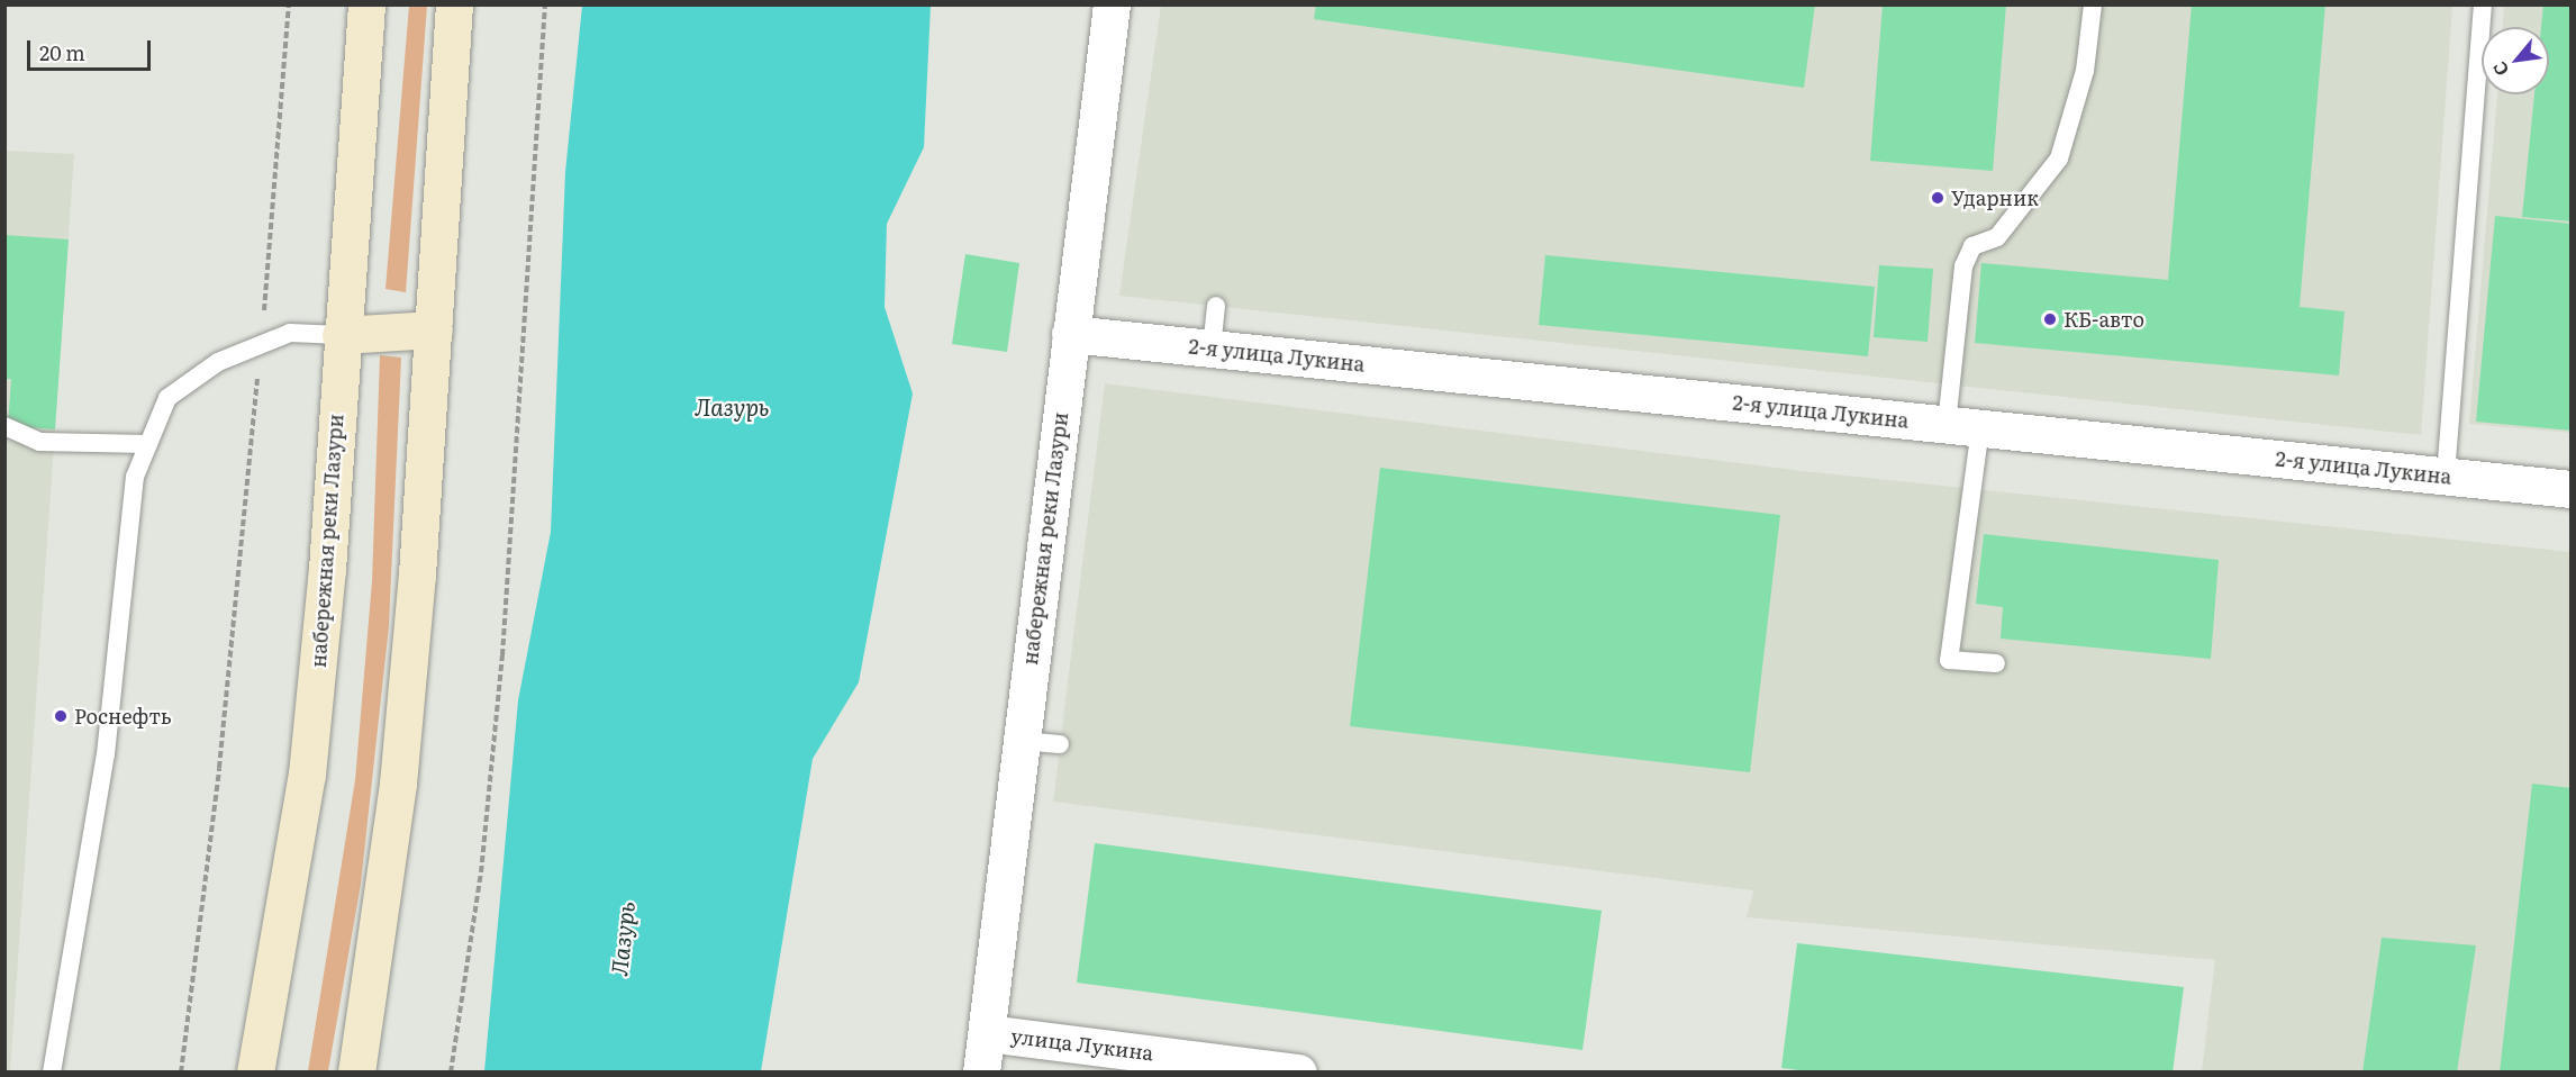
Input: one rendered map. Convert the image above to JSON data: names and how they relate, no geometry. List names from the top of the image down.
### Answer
{
  "streets": {
    "main road": ["набережная реки Лазури"],
    "street": ["2-я улица Лукина", "улица Лукина"]
  },
  "crossings": [
    ["2-я улица Лукина", "набережная реки Лазури"],
    ["набережная реки Лазури", "улица Лукина"]
  ],
  "water": ["Лазурь"],
  "places": ["Ударник", "КБ-авто", "Роснефть"],
  "scale_bar": "20 m",
  "north": "bottom left"
}
